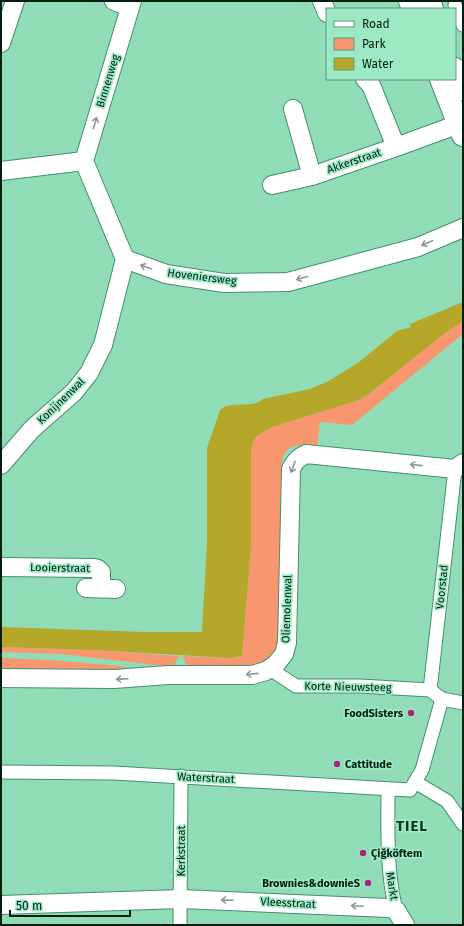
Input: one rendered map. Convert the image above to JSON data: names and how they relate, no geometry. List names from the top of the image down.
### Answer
{
  "streets": {
    "street": [
      "Binnenweg",
      "Akkerstraat",
      "Hoveniersweg",
      "Konijnenwal",
      "Looierstraat",
      "Voorstad",
      "Oliemolenwal",
      "Korte Nieuwsteeg",
      "Waterstraat",
      "Kerkstraat",
      "Markt",
      "Vleesstraat"
    ]
  },
  "crossings": [
    ["Hoveniersweg", "Konijnenwal"],
    ["Voorstad", "Oliemolenwal"],
    ["Voorstad", "Korte Nieuwsteeg"],
    ["Oliemolenwal", "Korte Nieuwsteeg"],
    ["Waterstraat", "Kerkstraat"],
    ["Waterstraat", "Markt"],
    ["Kerkstraat", "Vleesstraat"],
    ["Markt", "Vleesstraat"]
  ],
  "one_way": ["Binnenweg", "Hoveniersweg", "Vleesstraat"],
  "districts": ["TIEL"],
  "places": [
    "FoodSisters",
    "Cattitude",
    "Çiğköftem",
    "Brownies&downieS"
  ],
  "legend": ["Road", "Park", "Water"],
  "scale_bar": "50 m"
}
